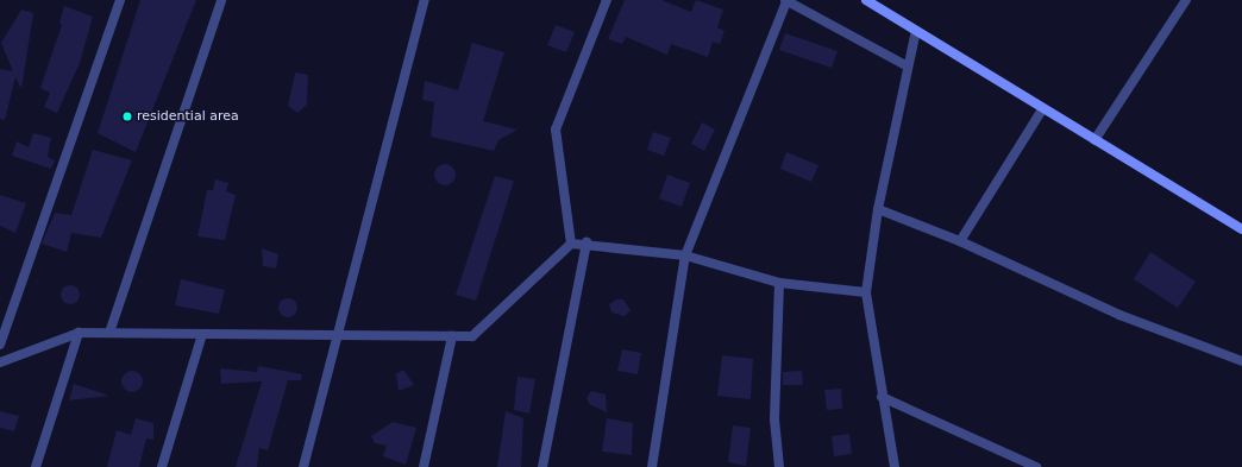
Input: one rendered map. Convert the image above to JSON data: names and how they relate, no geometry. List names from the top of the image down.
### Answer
{
  "places": ["residential area"]
}
